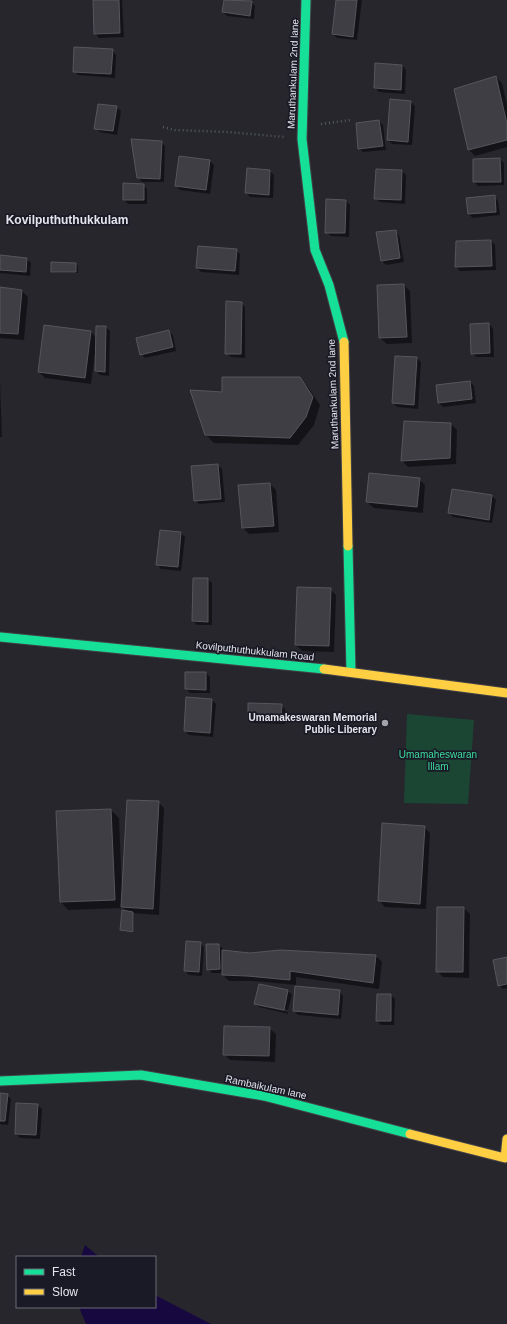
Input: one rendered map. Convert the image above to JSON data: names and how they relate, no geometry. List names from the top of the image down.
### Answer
{
  "streets": {
    "street": ["Maruthankulam 2nd lane", "Kovilputhuthukkulam Road", "Rambaikulam lane"]
  },
  "crossings": [
    ["Maruthankulam 2nd lane", "Kovilputhuthukkulam Road"]
  ],
  "districts": ["Kovilputhuthukkulam"],
  "parks": ["Umamaheswaran Illam"],
  "places": ["Umamakeswaran Memorial Public Liberary"],
  "legend": ["Fast", "Slow"]
}
